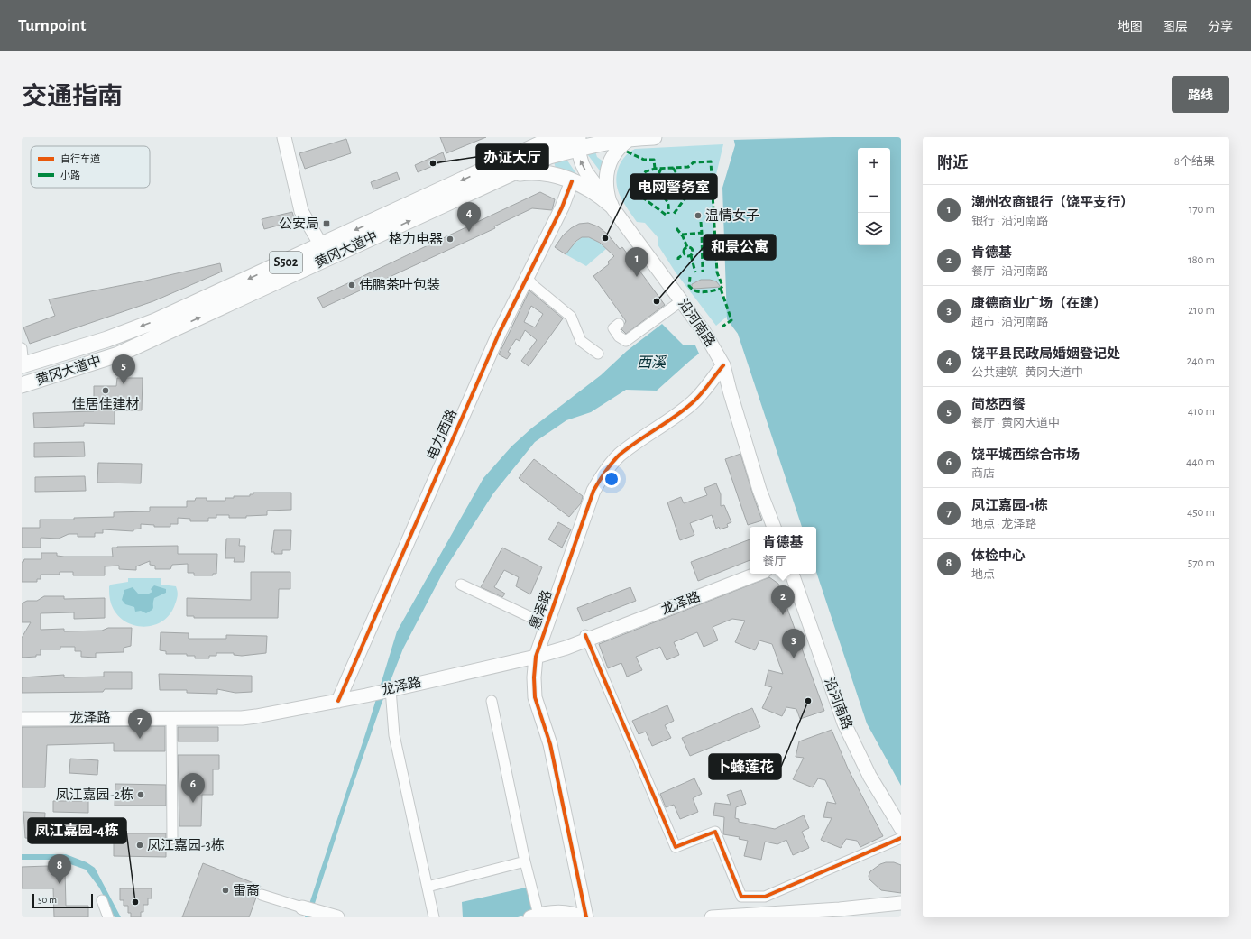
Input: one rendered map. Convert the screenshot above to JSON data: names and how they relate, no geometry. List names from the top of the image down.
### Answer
{
  "streets": {
    "main road": [
      "黄冈大道中",
      "S502",
      "沿河南路",
      "电力西路",
      "龙泽路",
      "惠泽路"
    ]
  },
  "crossings": [
    ["黄冈大道中", "沿河南路"],
    ["沿河南路", "惠泽路"],
    ["电力西路", "龙泽路"],
    ["龙泽路", "惠泽路"]
  ],
  "water": ["西溪"],
  "places": {
    "other": [
      "办证大厅",
      "温情女子",
      "电网警务室",
      "格力电器",
      "伟鹏茶叶包装",
      "和景公寓",
      "佳居佳建材",
      "卜蜂莲花",
      "凤江嘉园-2栋",
      "凤江嘉园-3栋",
      "雷裔",
      "凤江嘉园-4栋"
    ],
    "transit": ["公安局"]
  },
  "legend": ["自行车道", "小路"],
  "scale_bar": "50 m",
  "page": {
    "header": "Turnpoint",
    "nav": ["地图", "图层", "分享"],
    "title": "交通指南",
    "buttons": "路线",
    "heading": ["附近", "8个结果"],
    "map_buttons": ["+", "−"],
    "list": [
      {
        "mark": "1",
        "name": "潮州农商银行（饶平支行）",
        "note": "银行 · 沿河南路",
        "value": "170 m"
      },
      {
        "mark": "2",
        "name": "肯德基",
        "note": "餐厅 · 沿河南路",
        "value": "180 m"
      },
      {
        "mark": "3",
        "name": "康德商业广场（在建）",
        "note": "超市 · 沿河南路",
        "value": "210 m"
      },
      {
        "mark": "4",
        "name": "饶平县民政局婚姻登记处",
        "note": "公共建筑 · 黄冈大道中",
        "value": "240 m"
      },
      {
        "mark": "5",
        "name": "简悠西餐",
        "note": "餐厅 · 黄冈大道中",
        "value": "410 m"
      },
      {
        "mark": "6",
        "name": "饶平城西综合市场",
        "note": "商店",
        "value": "440 m"
      },
      {
        "mark": "7",
        "name": "凤江嘉园-1栋",
        "note": "地点 · 龙泽路",
        "value": "450 m"
      },
      {
        "mark": "8",
        "name": "体检中心",
        "note": "地点",
        "value": "570 m"
      }
    ],
    "pins": [
      "4",
      "1",
      "5",
      "2",
      "3",
      "7",
      "6",
      "8"
    ],
    "popup": ["肯德基", "餐厅"],
    "scale": "50 m"
  }
}
